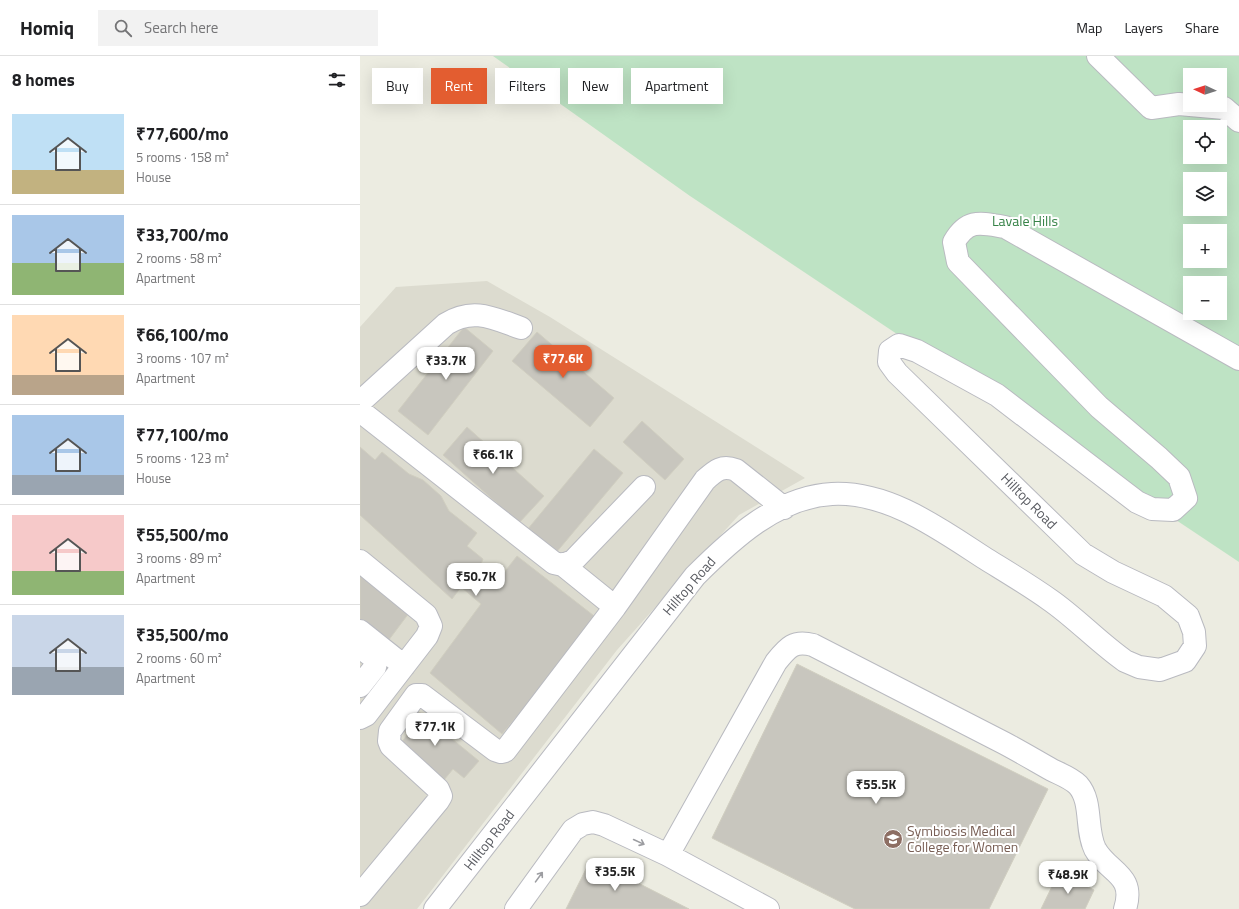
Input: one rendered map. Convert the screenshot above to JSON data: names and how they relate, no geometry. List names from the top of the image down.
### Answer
{
  "streets": {
    "lane": ["Hilltop Road"]
  },
  "parks": ["Lavale Hills"],
  "places": {
    "school or university": ["Symbiosis Medical College for Women"]
  },
  "north": "left",
  "page": {
    "header": "Homiq",
    "search": "Search here",
    "nav": ["Map", "Layers", "Share"],
    "heading": "8 homes",
    "map_buttons": ["+", "−"],
    "chip": [
      "Buy",
      "Rent",
      "Filters",
      "New",
      "Apartment"
    ],
    "list": [
      {
        "name": "₹77,600/mo",
        "note": "5 rooms · 158 m² · House"
      },
      {
        "name": "₹33,700/mo",
        "note": "2 rooms · 58 m² · Apartment"
      },
      {
        "name": "₹66,100/mo",
        "note": "3 rooms · 107 m² · Apartment"
      },
      {
        "name": "₹77,100/mo",
        "note": "5 rooms · 123 m² · House"
      },
      {
        "name": "₹55,500/mo",
        "note": "3 rooms · 89 m² · Apartment"
      },
      {
        "name": "₹35,500/mo",
        "note": "2 rooms · 60 m² · Apartment"
      }
    ],
    "price": [
      "₹77.6K",
      "₹33.7K",
      "₹66.1K",
      "₹50.7K",
      "₹77.1K",
      "₹55.5K",
      "₹35.5K",
      "₹48.9K"
    ]
  }
}
